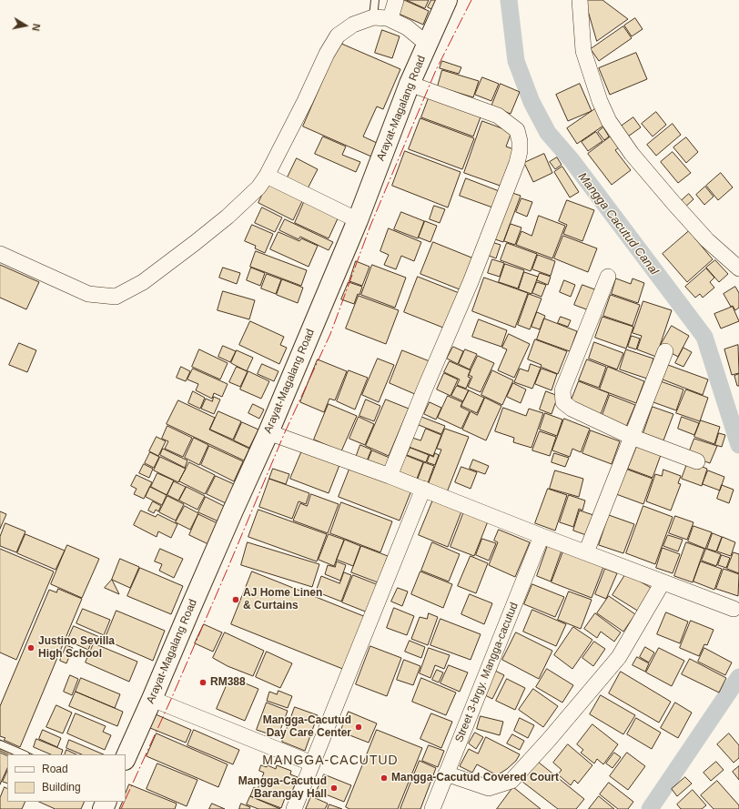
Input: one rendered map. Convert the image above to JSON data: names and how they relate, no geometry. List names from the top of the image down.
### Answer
{
  "streets": {
    "main road": ["Arayat-Magalang Road"],
    "street": ["Street 3-brgy. Mangga-cacutud"]
  },
  "districts": ["MANGGA-CACUTUD"],
  "water": ["Mangga Cacutud Canal"],
  "places": [
    "AJ Home Linen & Curtains",
    "Justino Sevilla High School",
    "RM388",
    "Mangga-Cacutud Day Care Center",
    "Mangga-Cacutud Covered Court",
    "Mangga-Cacutud Barangay Hall"
  ],
  "legend": ["Road", "Building"],
  "north": "right"
}
